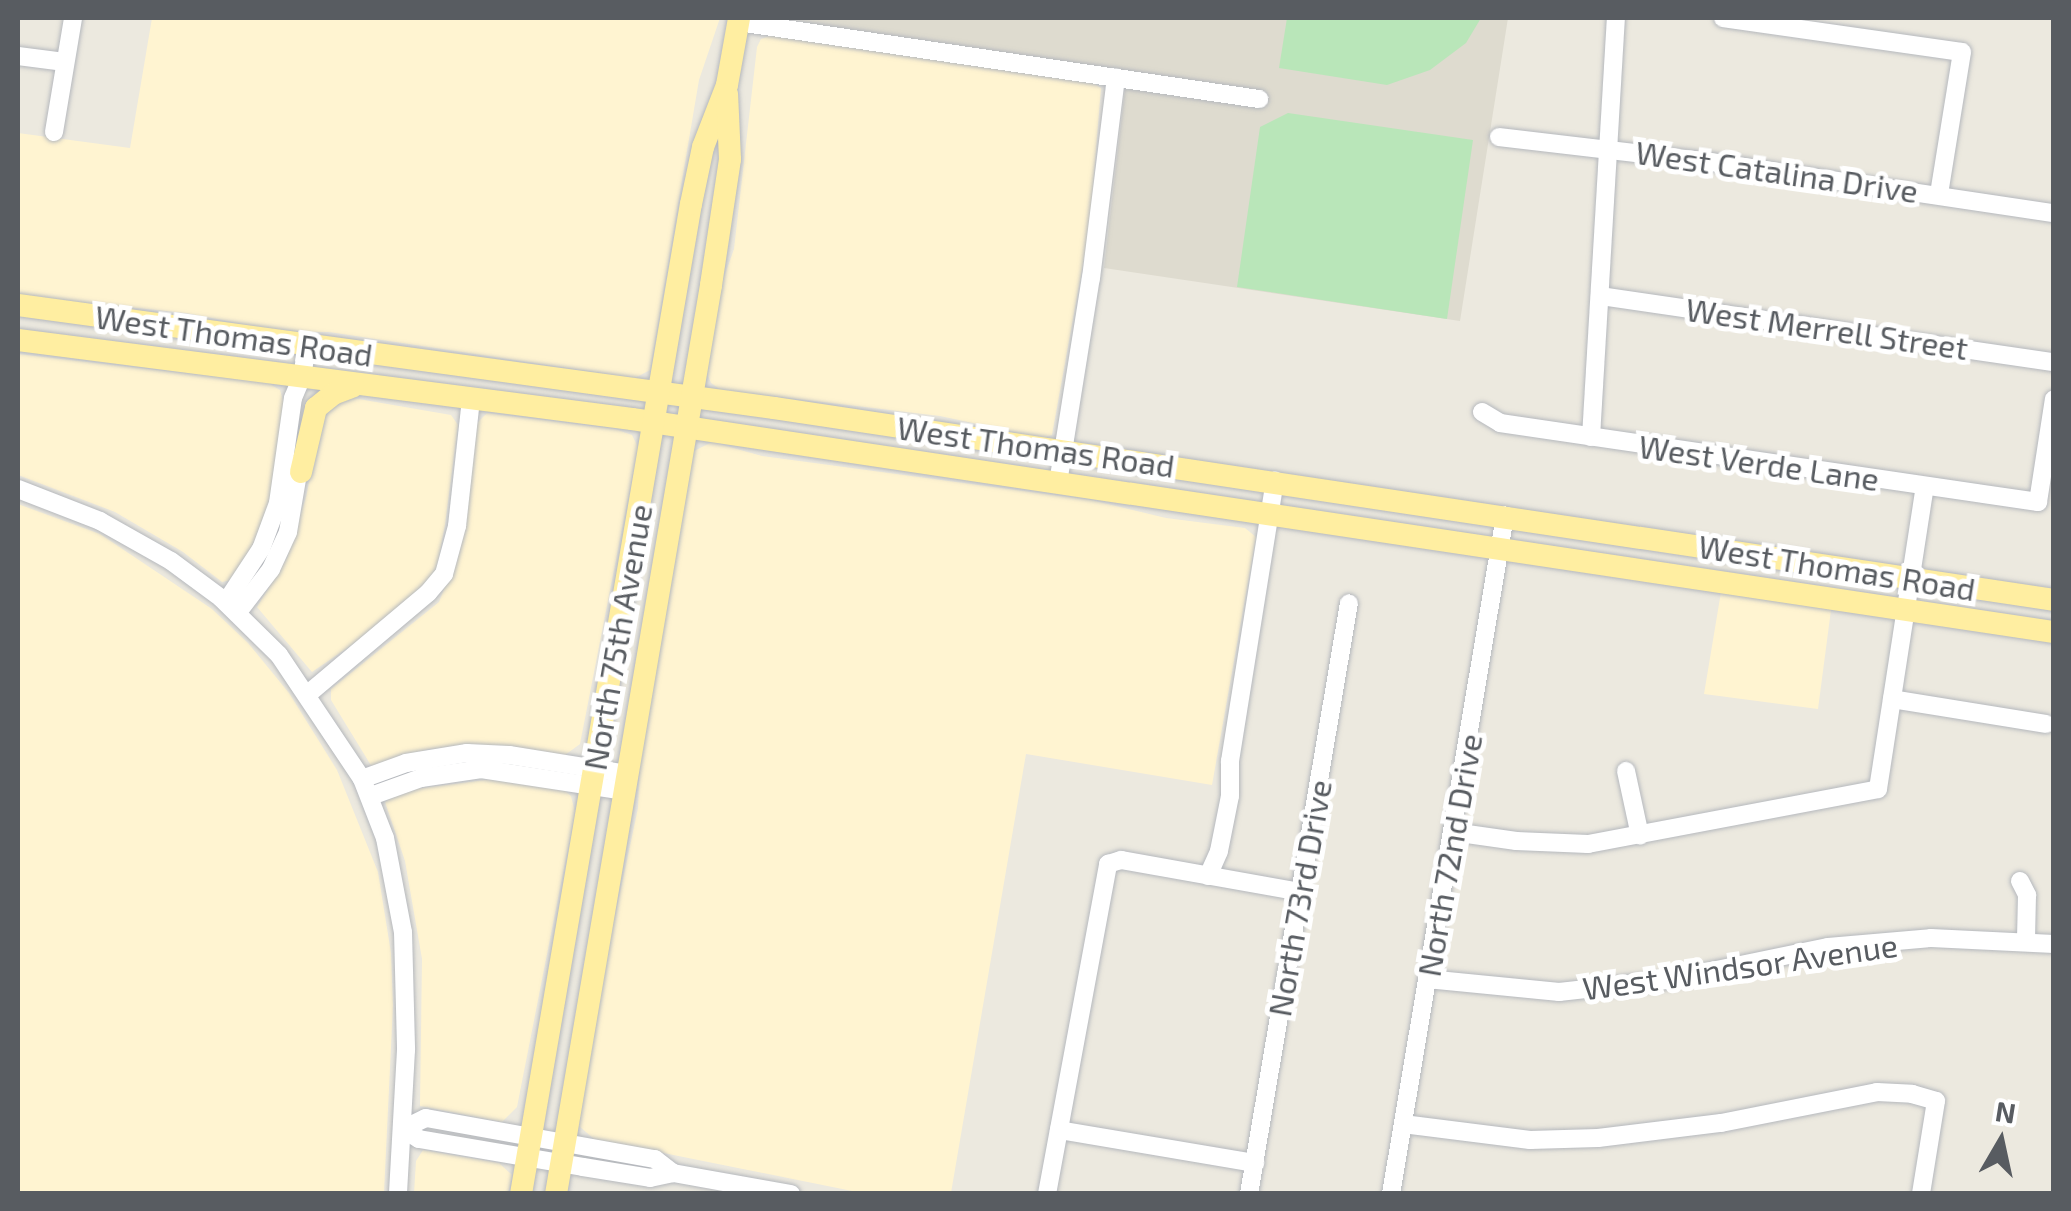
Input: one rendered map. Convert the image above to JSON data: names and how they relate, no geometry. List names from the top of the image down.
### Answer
{
  "streets": {
    "main road": ["West Thomas Road", "North 75th Avenue"],
    "street": [
      "West Catalina Drive",
      "West Merrell Street",
      "West Verde Lane",
      "North 72nd Drive",
      "North 73rd Drive",
      "West Windsor Avenue"
    ]
  },
  "crossings": [
    ["West Thomas Road", "North 75th Avenue"],
    ["West Thomas Road", "North 72nd Drive"],
    ["North 72nd Drive", "West Windsor Avenue"]
  ],
  "north": "top"
}
